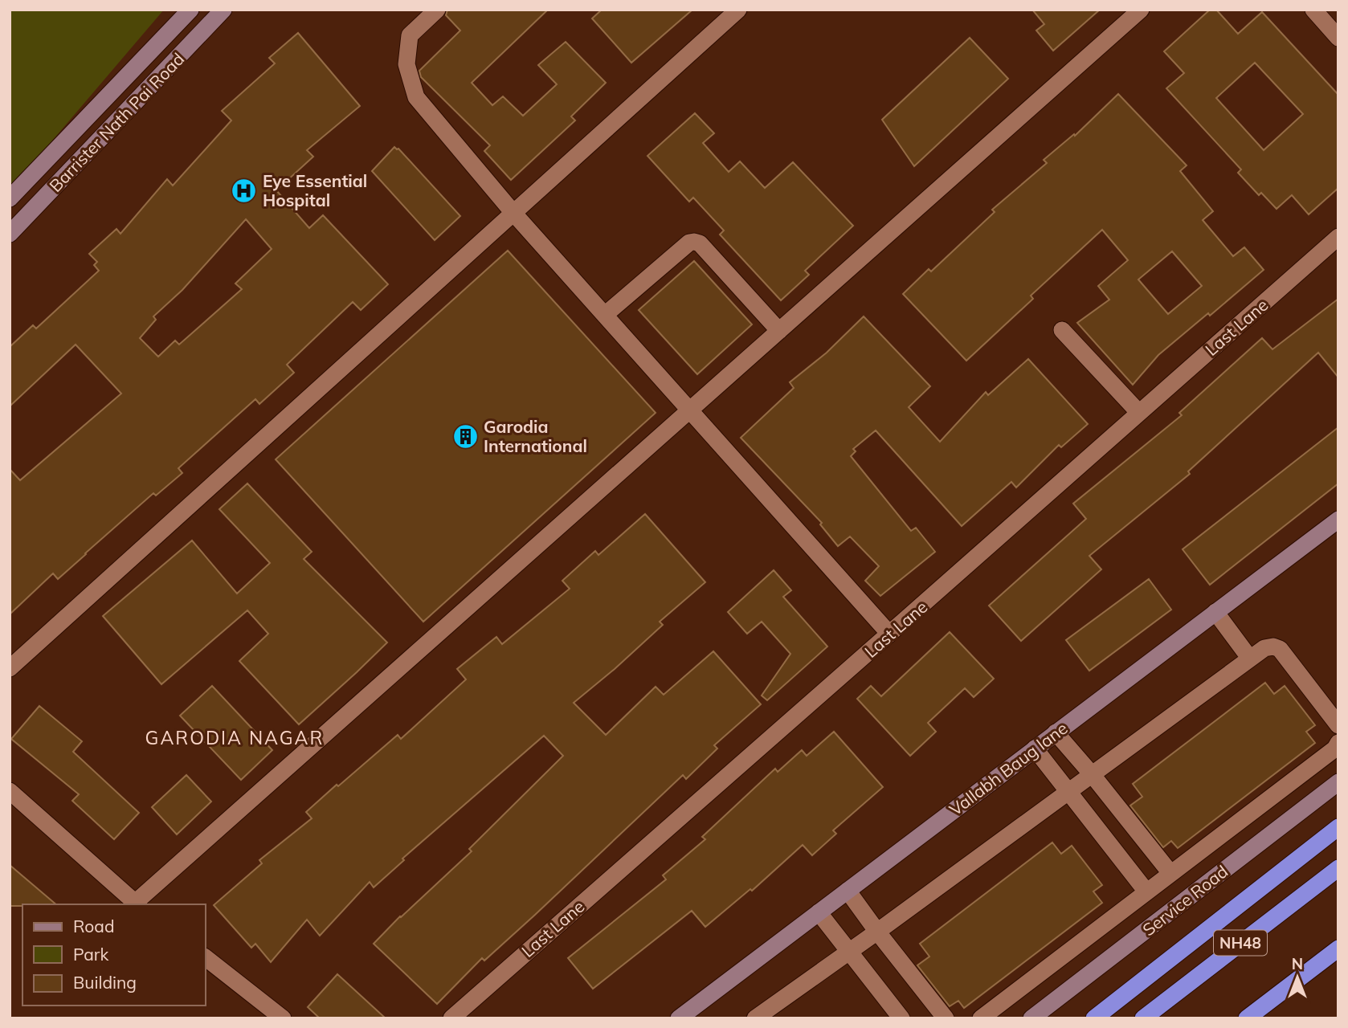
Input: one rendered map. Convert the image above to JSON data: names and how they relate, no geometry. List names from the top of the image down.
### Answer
{
  "streets": {
    "highway": ["NH48"],
    "street": [
      "Barrister Nath Pai Road",
      "Last Lane",
      "Vallabh Baug lane",
      "Service Road"
    ]
  },
  "districts": ["GARODIA NAGAR"],
  "places": {
    "hospital": ["Eye Essential Hospital"],
    "building": ["Garodia International"]
  },
  "legend": ["Road", "Park", "Building"],
  "north": "top"
}
